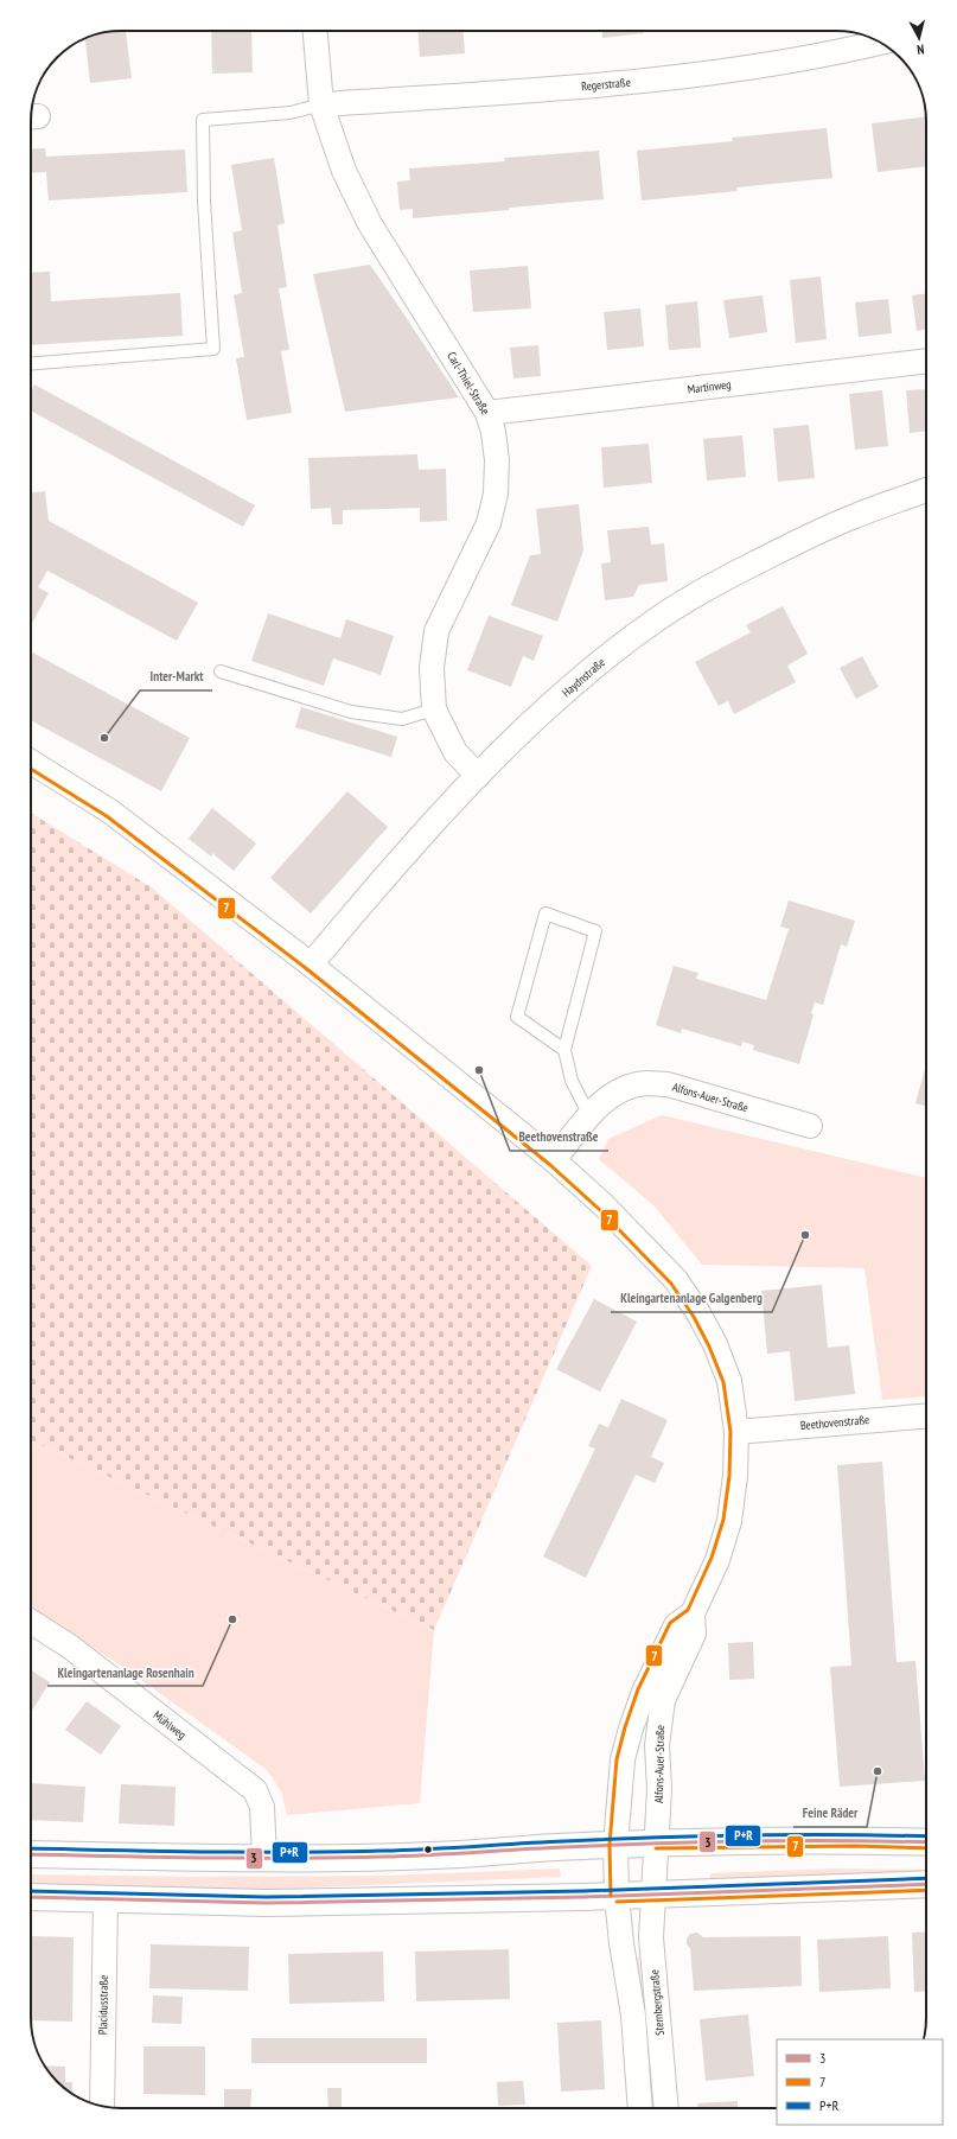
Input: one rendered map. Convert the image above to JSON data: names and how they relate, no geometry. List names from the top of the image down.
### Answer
{
  "streets": {
    "street": [
      "Regerstraße",
      "Carl-Thiel-Straße",
      "Martinweg",
      "Haydnstraße",
      "Alfons-Auer-Straße",
      "Beethovenstraße",
      "Mühlweg",
      "Sternbergstraße",
      "Placidusstraße"
    ]
  },
  "crossings": [
    ["Regerstraße", "Carl-Thiel-Straße"],
    ["Carl-Thiel-Straße", "Martinweg"],
    ["Carl-Thiel-Straße", "Haydnstraße"],
    ["Haydnstraße", "Alfons-Auer-Straße"],
    ["Alfons-Auer-Straße", "Beethovenstraße"],
    ["Alfons-Auer-Straße", "Sternbergstraße"]
  ],
  "places": [
    "Inter-Markt",
    "Beethovenstraße",
    "Kleingartenanlage Galgenberg",
    "Kleingartenanlage Rosenhain",
    "Feine Räder"
  ],
  "lines": ["transit line 7", "transit line P+R", "transit line 3"],
  "legend": ["3", "7", "P+R"],
  "north": "bottom"
}
